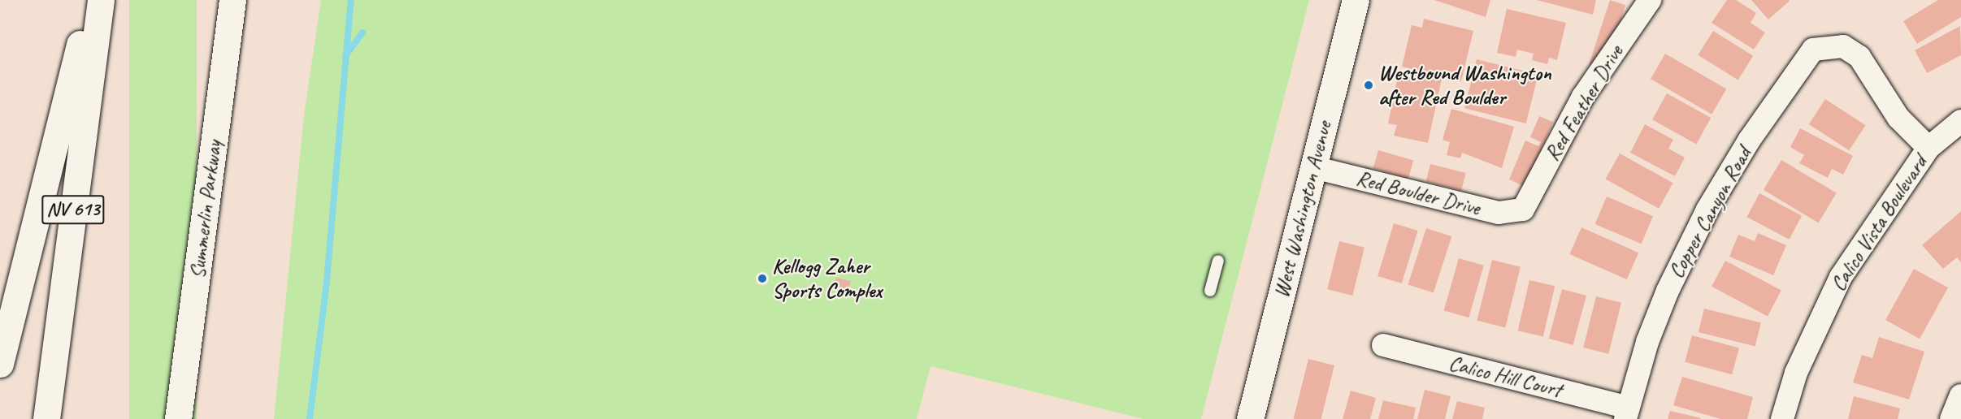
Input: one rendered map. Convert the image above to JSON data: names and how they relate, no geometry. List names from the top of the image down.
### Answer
{
  "streets": {
    "main road": ["NV 613", "Summerlin Parkway", "West Washington Avenue"],
    "street": [
      "Red Feather Drive",
      "Red Boulder Drive",
      "Copper Canyon Road",
      "Calico Vista Boulevard",
      "Calico Hill Court"
    ]
  },
  "crossings": [
    ["Red Feather Drive", "Red Boulder Drive"],
    ["Red Boulder Drive", "West Washington Avenue"],
    ["Copper Canyon Road", "Calico Vista Boulevard"],
    ["Copper Canyon Road", "Calico Hill Court"]
  ],
  "places": ["Westbound Washington after Red Boulder", "Kellogg Zaher Sports Complex"]
}
